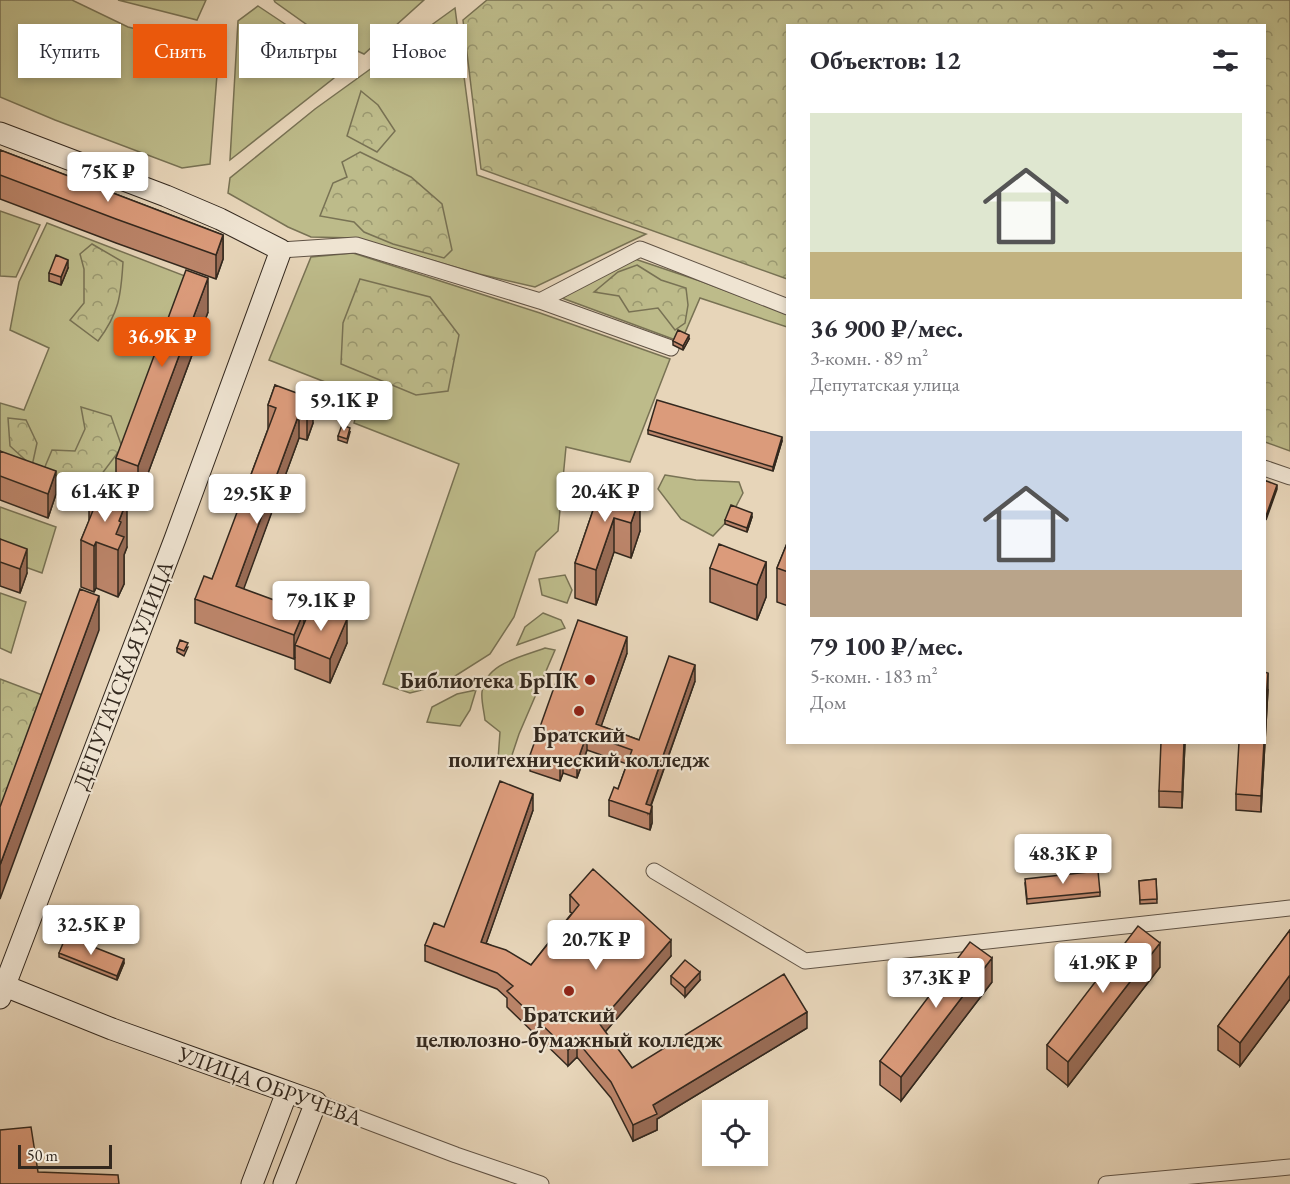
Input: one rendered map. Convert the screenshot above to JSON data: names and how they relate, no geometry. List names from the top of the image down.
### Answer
{
  "streets": {
    "street": ["ДЕПУТАТСКАЯ УЛИЦА", "УЛИЦА ОБРУЧЕВА"]
  },
  "crossings": [
    ["ДЕПУТАТСКАЯ УЛИЦА", "УЛИЦА ОБРУЧЕВА"]
  ],
  "places": ["Библиотека БрПК", "Братский политехнический колледж", "Братский целюлозно-бумажный колледж"],
  "scale_bar": "50 m",
  "page": {
    "chip": [
      "Купить",
      "Снять",
      "Фильтры",
      "Новое"
    ],
    "heading": "Объектов: 12",
    "list": [
      {
        "name": "36 900 ₽/мес.",
        "note": "3-комн. · 89 m² · Депутатская улица"
      },
      {
        "name": "79 100 ₽/мес.",
        "note": "5-комн. · 183 m² · Дом"
      }
    ],
    "price": [
      "75K ₽",
      "36.9K ₽",
      "59.1K ₽",
      "61.4K ₽",
      "20.4K ₽",
      "29.5K ₽",
      "79.1K ₽",
      "48.3K ₽",
      "32.5K ₽",
      "20.7K ₽",
      "41.9K ₽",
      "37.3K ₽"
    ],
    "scale": "50 m"
  }
}
